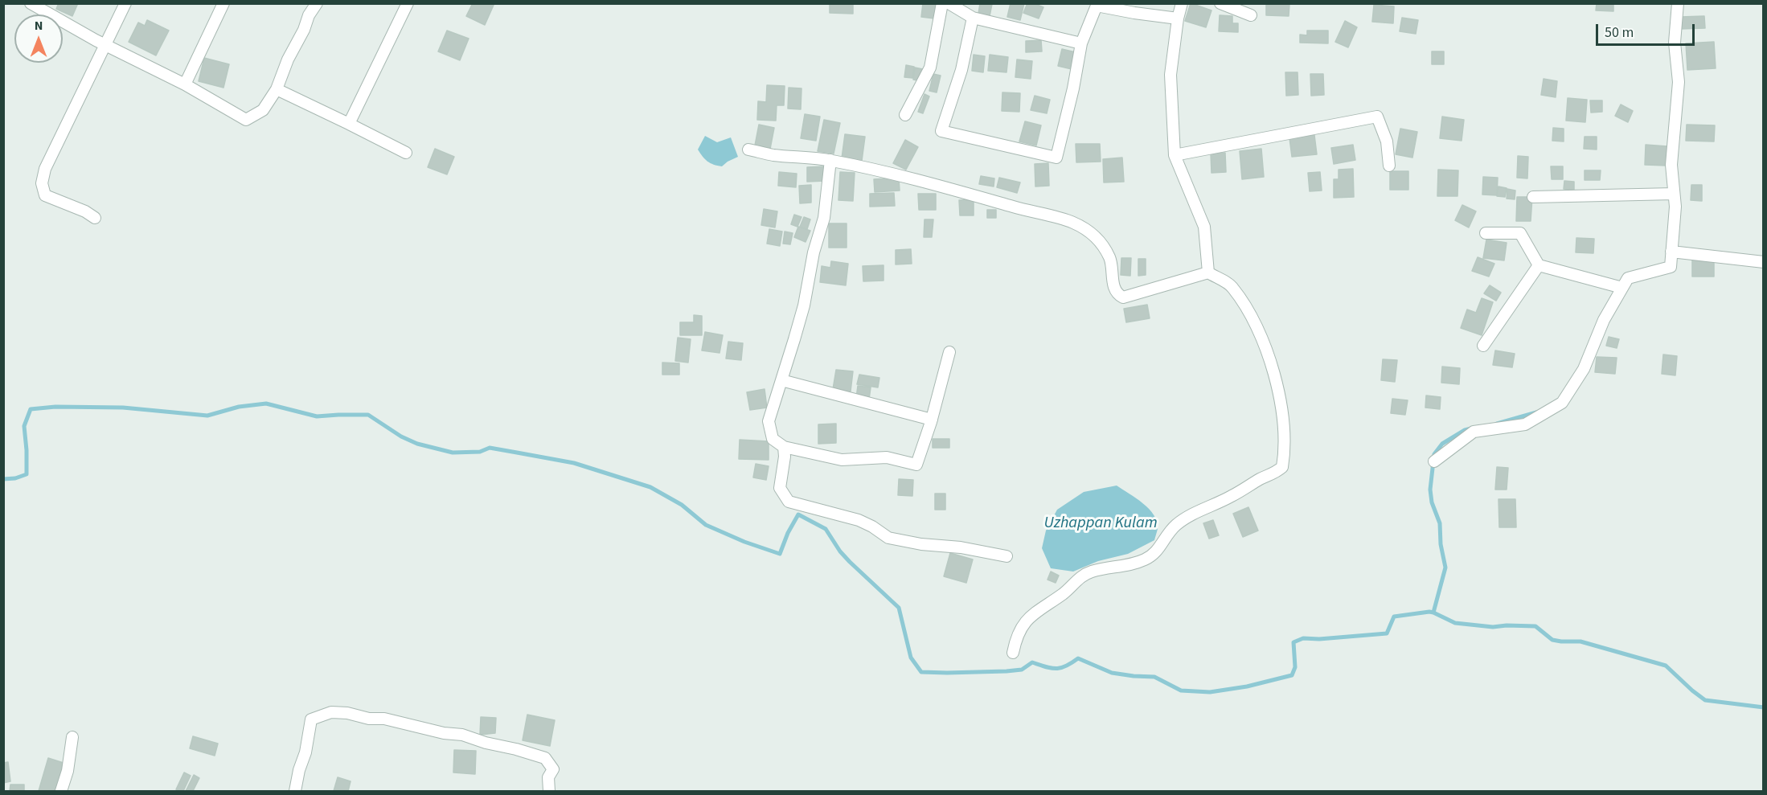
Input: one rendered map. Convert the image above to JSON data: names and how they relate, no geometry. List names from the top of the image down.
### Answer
{
  "water": ["Uzhappan Kulam"],
  "scale_bar": "50 m",
  "north": "top"
}
